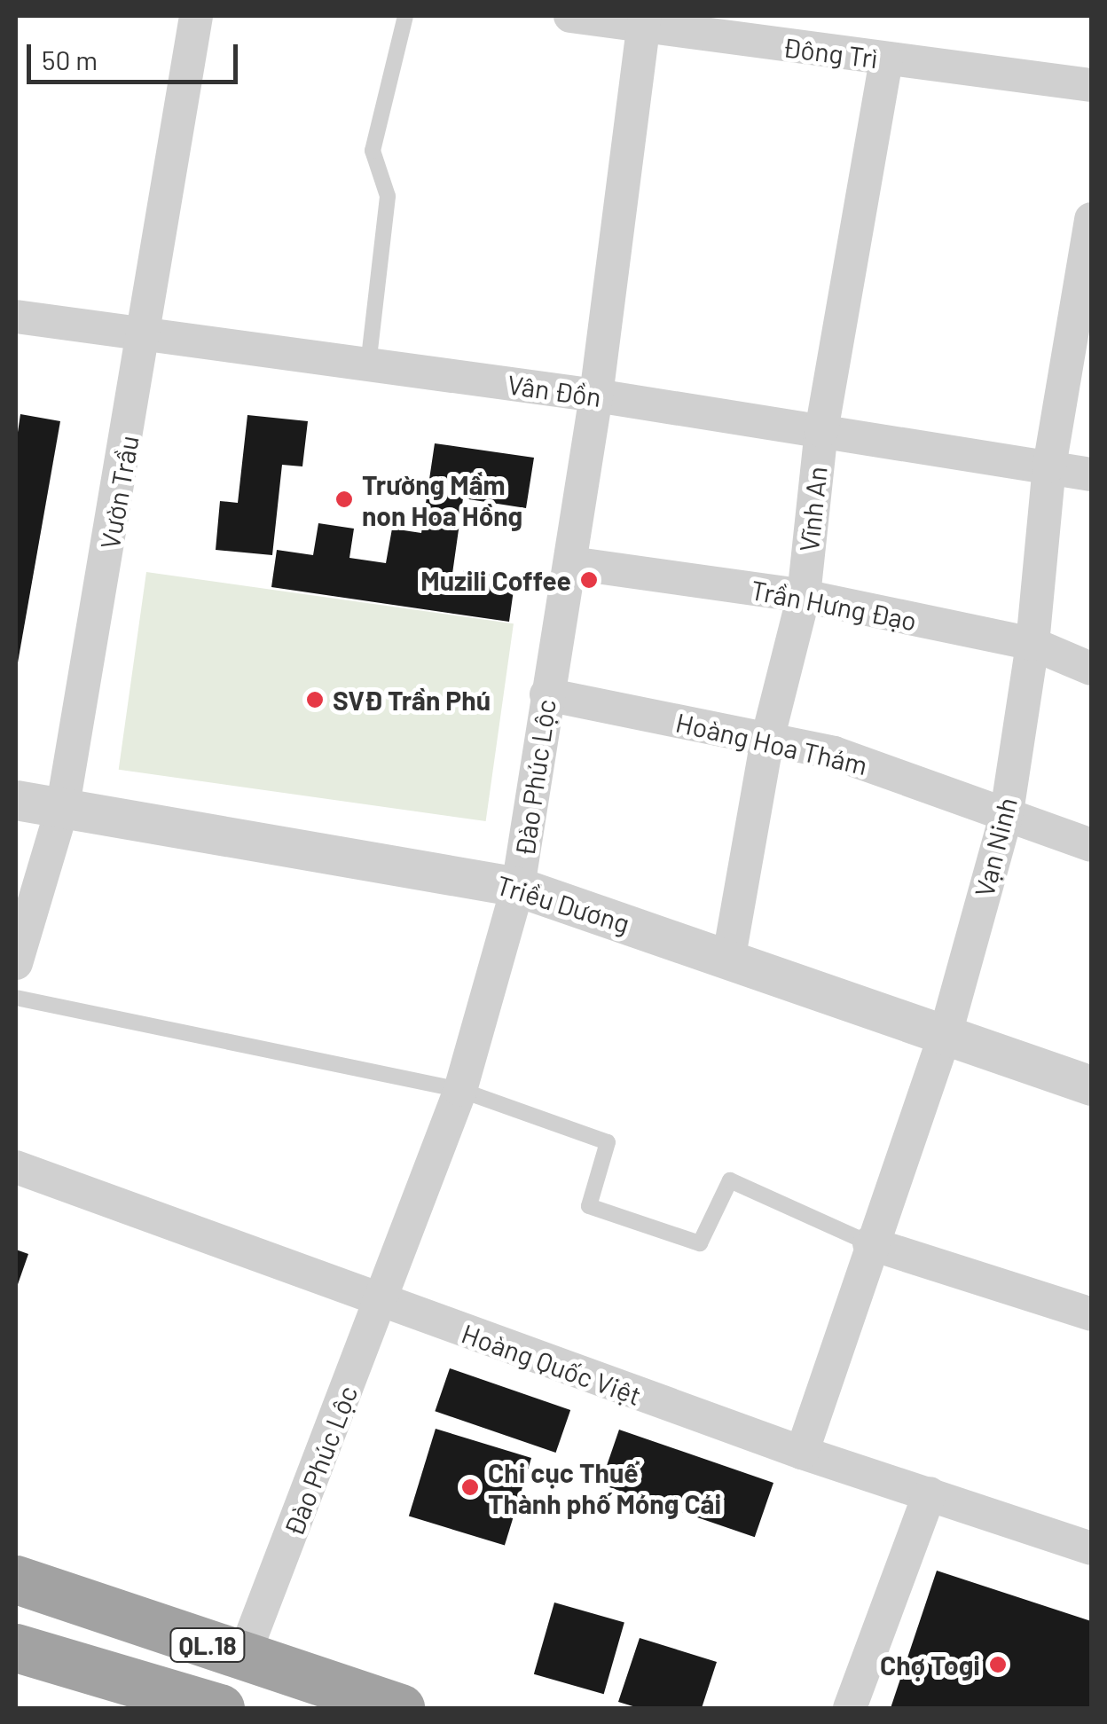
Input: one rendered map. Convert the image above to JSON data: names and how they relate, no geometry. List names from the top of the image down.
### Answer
{
  "streets": {
    "highway": ["QL.18"],
    "street": [
      "Đông Trì",
      "Vân Đồn",
      "Vườn Trầu",
      "Vĩnh An",
      "Trần Hưng Đạo",
      "Hoàng Hoa Thám",
      "Đào Phúc Lộc",
      "Vạn Ninh",
      "Triều Dương",
      "Hoàng Quốc Việt"
    ]
  },
  "crossings": [
    ["Đông Trì", "Vĩnh An"],
    ["Đông Trì", "Đào Phúc Lộc"],
    ["Vân Đồn", "Vườn Trầu"],
    ["Vân Đồn", "Vĩnh An"],
    ["Vân Đồn", "Đào Phúc Lộc"],
    ["Vân Đồn", "Vạn Ninh"],
    ["Vườn Trầu", "Triều Dương"],
    ["Vĩnh An", "Trần Hưng Đạo"],
    ["Vĩnh An", "Hoàng Hoa Thám"],
    ["Vĩnh An", "Triều Dương"],
    ["Trần Hưng Đạo", "Đào Phúc Lộc"],
    ["Trần Hưng Đạo", "Vạn Ninh"],
    ["Hoàng Hoa Thám", "Đào Phúc Lộc"],
    ["Hoàng Hoa Thám", "Vạn Ninh"],
    ["Đào Phúc Lộc", "Triều Dương"],
    ["Đào Phúc Lộc", "Hoàng Quốc Việt"],
    ["Đào Phúc Lộc", "QL.18"],
    ["Vạn Ninh", "Triều Dương"],
    ["Vạn Ninh", "Hoàng Quốc Việt"]
  ],
  "places": [
    "Trường Mầm non Hoa Hồng",
    "Muzili Coffee",
    "SVĐ Trần Phú",
    "Chi cục Thuế Thành phố Móng Cái",
    "Chợ Togi"
  ],
  "scale_bar": "50 m"
}
